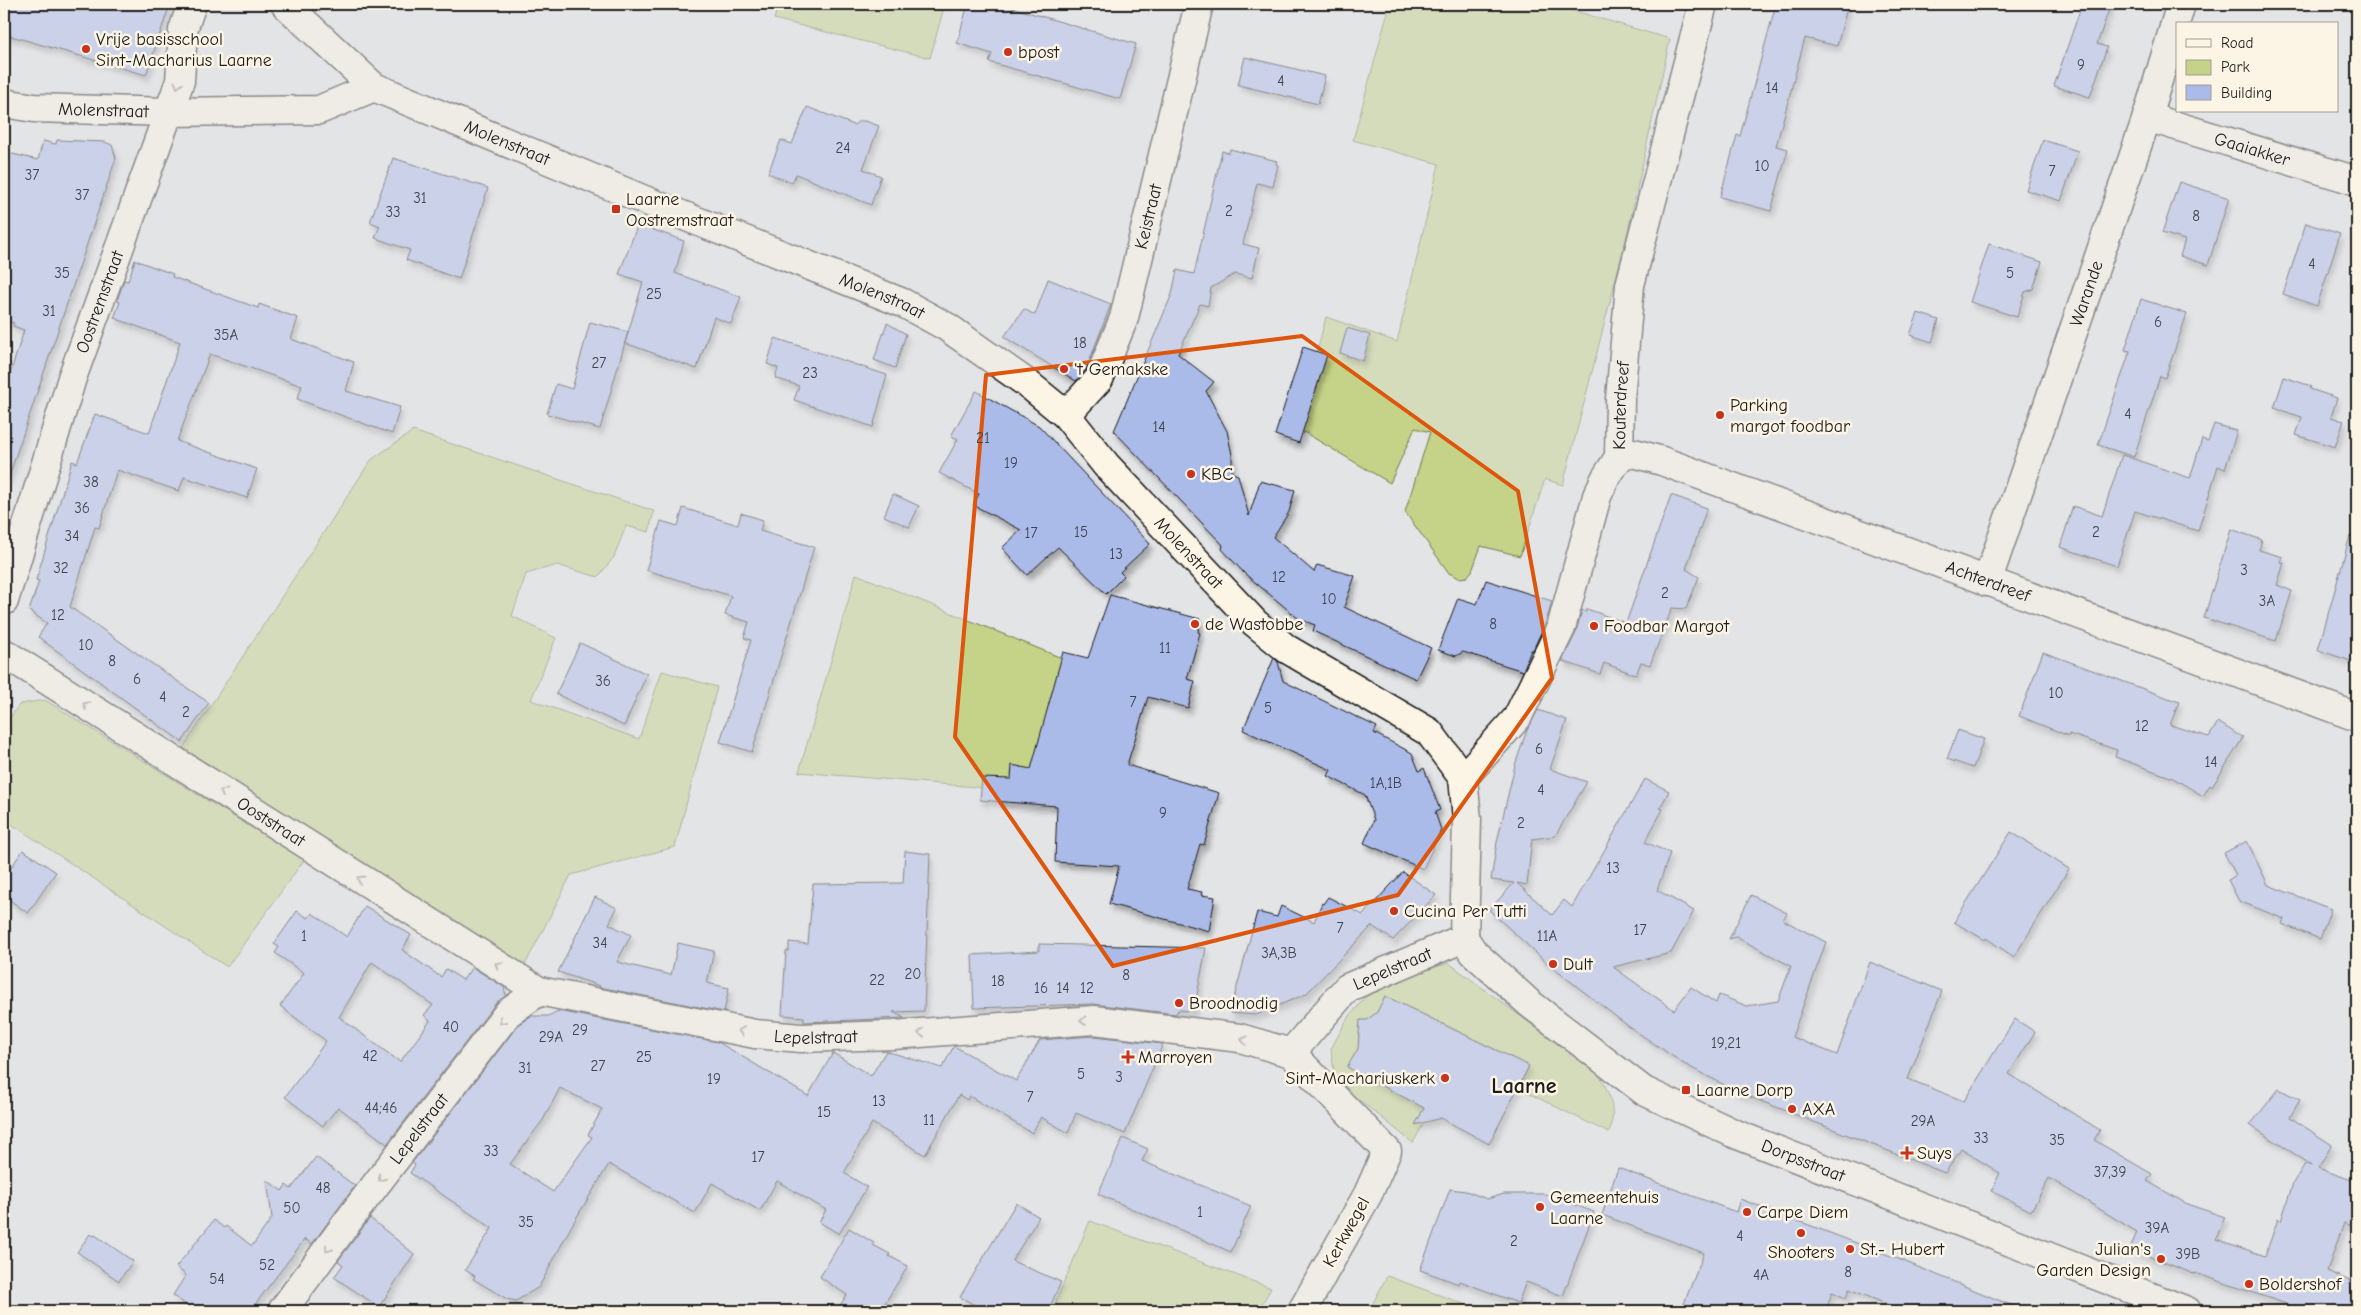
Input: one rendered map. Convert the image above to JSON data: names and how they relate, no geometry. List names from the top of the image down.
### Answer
{
  "streets": {
    "street": [
      "Molenstraat",
      "Gaaiakker",
      "Keistraat",
      "Warande",
      "Oostremstraat",
      "Kouterdreef",
      "Achterdreef",
      "Ooststraat",
      "Lepelstraat",
      "Dorpsstraat",
      "Kerkwegel"
    ]
  },
  "crossings": [
    ["Molenstraat", "Keistraat"],
    ["Molenstraat", "Oostremstraat"],
    ["Molenstraat", "Kouterdreef"],
    ["Gaaiakker", "Warande"],
    ["Warande", "Achterdreef"],
    ["Kouterdreef", "Achterdreef"],
    ["Ooststraat", "Lepelstraat"],
    ["Lepelstraat", "Dorpsstraat"],
    ["Lepelstraat", "Kerkwegel"]
  ],
  "one_way": ["Ooststraat", "Lepelstraat"],
  "districts": ["Laarne"],
  "places": {
    "other": [
      "Vrije basisschool Sint-Macharius Laarne",
      "bpost",
      "'t Gemakske",
      "Parking margot foodbar",
      "KBC",
      "de Wastobbe",
      "Foodbar Margot",
      "Cucina Per Tutti",
      "Dult",
      "Broodnodig",
      "Sint-Machariuskerk",
      "AXA",
      "Gemeentehuis Laarne",
      "Carpe Diem",
      "Shooters",
      "St.- Hubert",
      "Julian's Garden Design",
      "Boldershof"
    ],
    "transit": ["Laarne Oostremstraat", "Laarne Dorp"],
    "health": ["Marroyen", "Suys"]
  },
  "house_numbers": [
    "9",
    "4",
    "14",
    "24",
    "10",
    "7",
    "37",
    "37",
    "31",
    "2",
    "33",
    "8",
    "4",
    "35",
    "5",
    "25",
    "31",
    "6",
    "35A",
    "18",
    "27",
    "23",
    "4",
    "14",
    "21",
    "19",
    "38",
    "36",
    "15",
    "2",
    "17",
    "34",
    "13",
    "32",
    "3",
    "12",
    "2",
    "10",
    "3A",
    "12",
    "8",
    "10",
    "11",
    "8",
    "6",
    "36",
    "10",
    "4",
    "7",
    "5",
    "2",
    "12",
    "6",
    "14",
    "1A,1B",
    "4",
    "9",
    "2",
    "13",
    "7",
    "17",
    "1",
    "11A",
    "34",
    "3A,3B",
    "20",
    "8",
    "22",
    "18",
    "16",
    "14",
    "12",
    "40",
    "29",
    "29A",
    "19,21",
    "42",
    "25",
    "27",
    "31",
    "5",
    "3",
    "19",
    "7",
    "13",
    "44;46",
    "15",
    "11",
    "29A",
    "33",
    "35",
    "33",
    "17",
    "37,39",
    "48",
    "50",
    "1",
    "35",
    "39A",
    "4",
    "2",
    "39B",
    "52",
    "8",
    "4A",
    "54"
  ],
  "legend": ["Road", "Park", "Building"]
}
